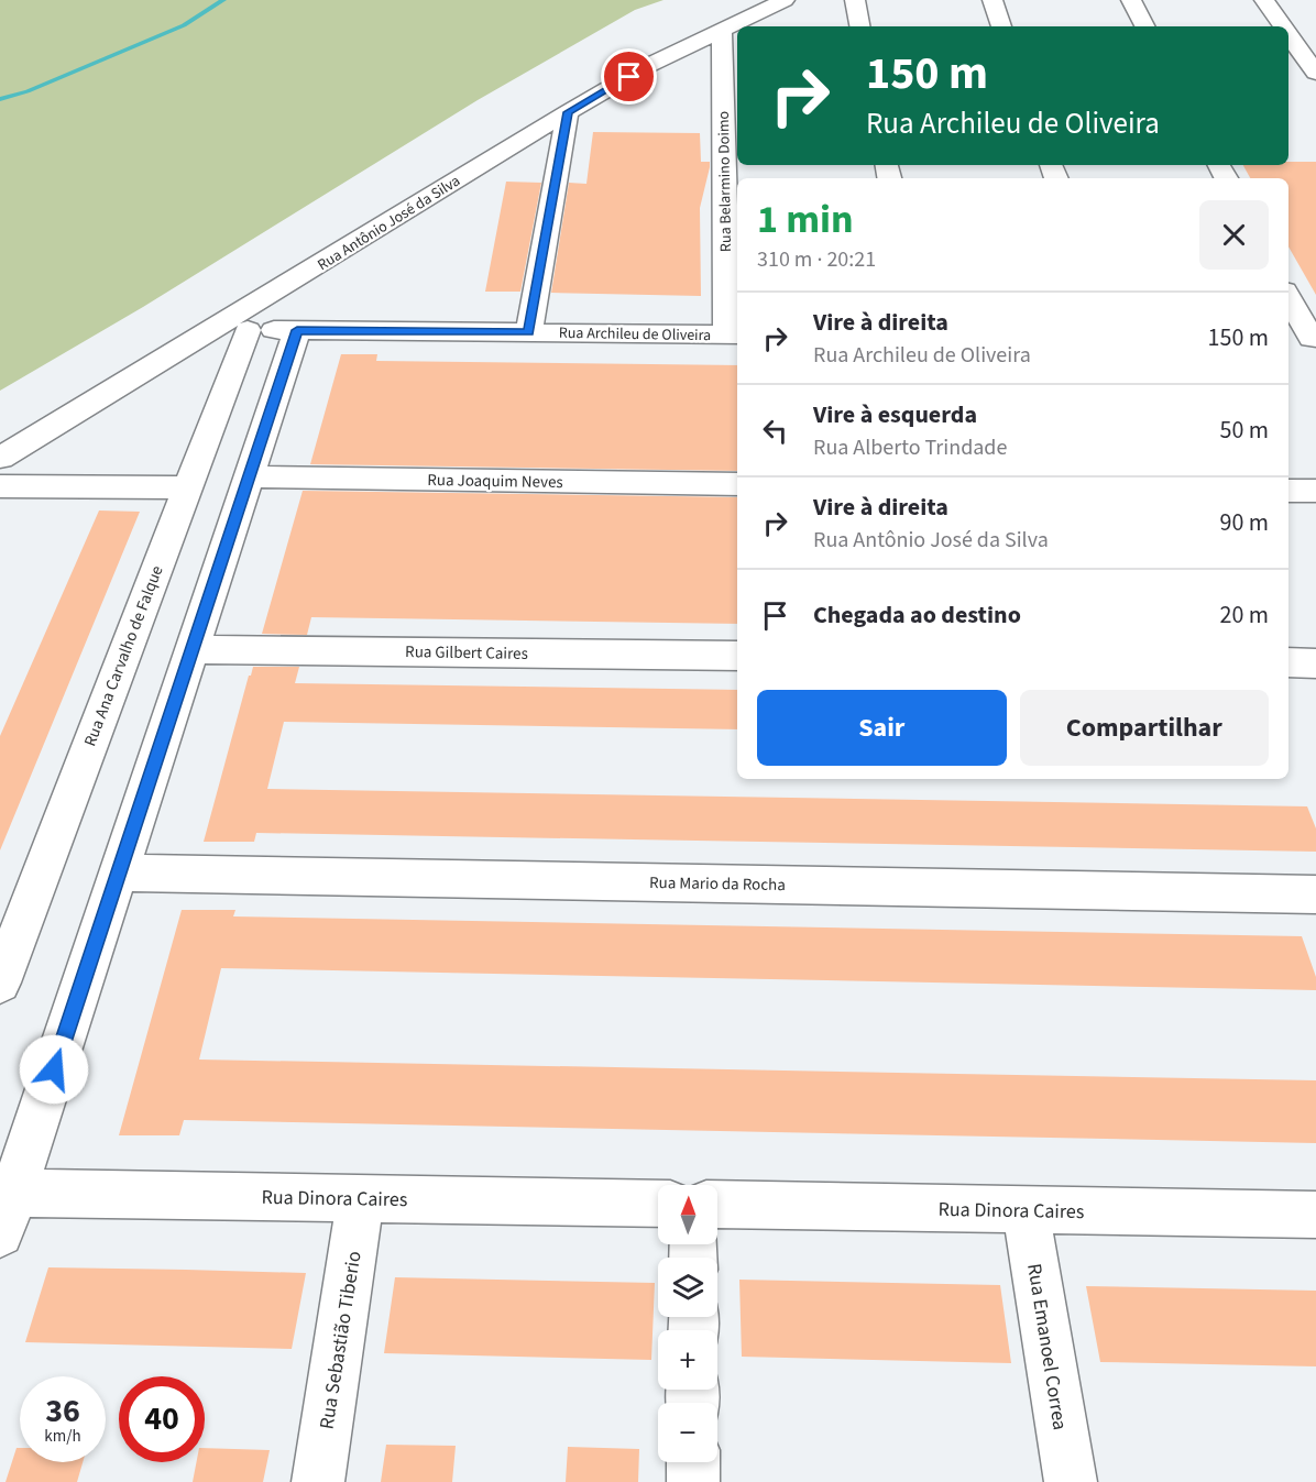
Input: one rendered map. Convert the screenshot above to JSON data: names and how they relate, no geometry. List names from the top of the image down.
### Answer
{
  "streets": {
    "street": [
      "Rua Belarmino Doimo",
      "Rua Antônio José da Silva",
      "Rua Archileu de Oliveira",
      "Rua Joaquim Neves",
      "Rua Gilbert Caires",
      "Rua Ana Carvalho de Falque",
      "Rua Mario da Rocha",
      "Rua Dinora Caires",
      "Rua Sebastião Tiberio",
      "Rua Emanoel Correa"
    ]
  },
  "crossings": [
    ["Rua Belarmino Doimo", "Rua Antônio José da Silva"],
    ["Rua Belarmino Doimo", "Rua Archileu de Oliveira"],
    ["Rua Antônio José da Silva", "Rua Archileu de Oliveira"],
    ["Rua Archileu de Oliveira", "Rua Ana Carvalho de Falque"],
    ["Rua Dinora Caires", "Rua Sebastião Tiberio"],
    ["Rua Dinora Caires", "Rua Emanoel Correa"]
  ],
  "north": "top",
  "page": {
    "turn": ["150 m", "Rua Archileu de Oliveira"],
    "heading": ["1 min", "310 m · 20:21"],
    "list": [
      {
        "name": "Vire à direita",
        "note": "Rua Archileu de Oliveira",
        "value": "150 m"
      },
      {
        "name": "Vire à esquerda",
        "note": "Rua Alberto Trindade",
        "value": "50 m"
      },
      {
        "name": "Vire à direita",
        "note": "Rua Antônio José da Silva",
        "value": "90 m"
      },
      {
        "name": "Chegada ao destino",
        "value": "20 m"
      }
    ],
    "buttons": ["Sair", "Compartilhar"],
    "map_buttons": ["+", "−"],
    "speed": "36 km/h",
    "limit": "40"
  }
}
